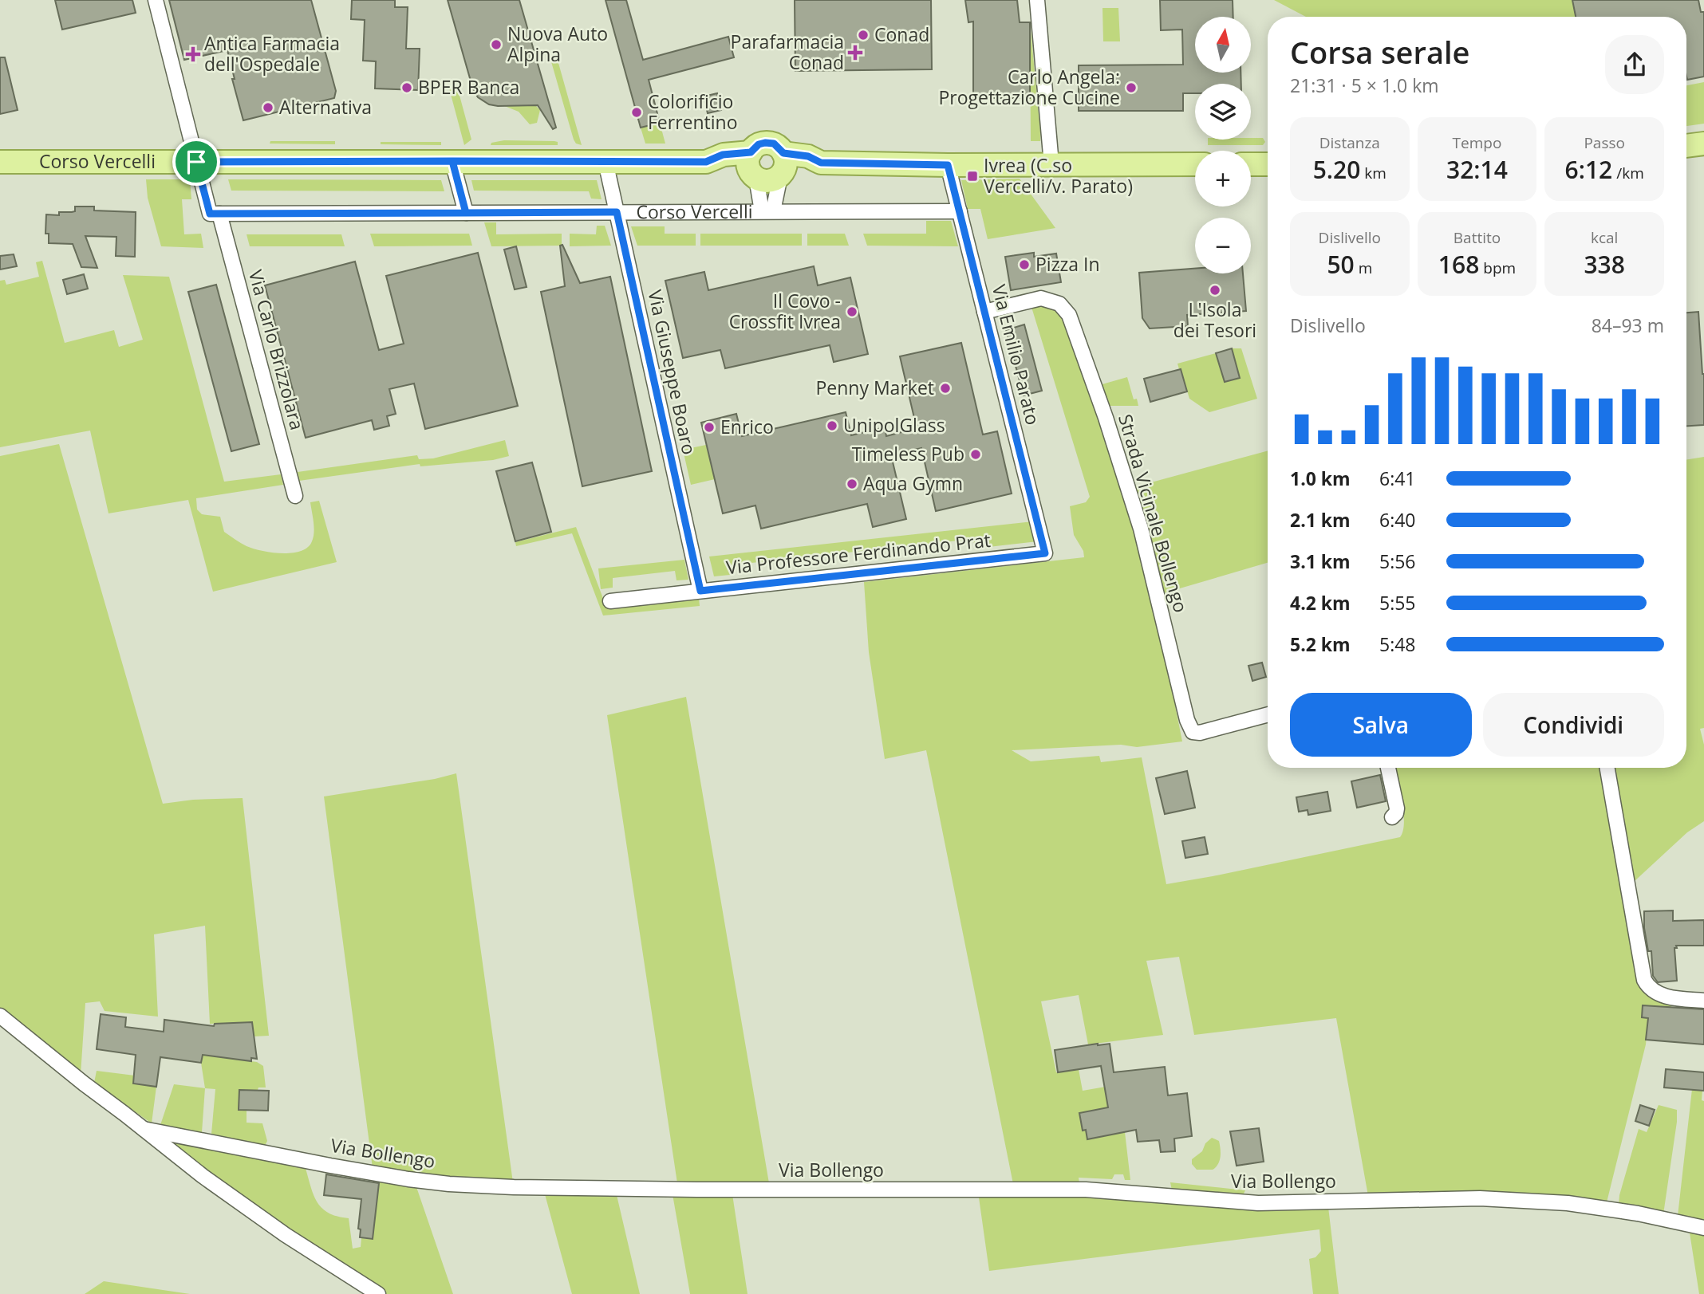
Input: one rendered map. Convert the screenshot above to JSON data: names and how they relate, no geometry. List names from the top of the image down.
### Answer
{
  "streets": {
    "main road": ["Corso Vercelli"],
    "street": [
      "Via Carlo Brizzolara",
      "Via Emilio Parato",
      "Via Giuseppe Boaro",
      "Strada Vicinale Bollengo",
      "Via Professore Ferdinando Prat",
      "Via Bollengo"
    ]
  },
  "crossings": [
    ["Corso Vercelli", "Via Carlo Brizzolara"],
    ["Corso Vercelli", "Via Emilio Parato"],
    ["Corso Vercelli", "Via Giuseppe Boaro"],
    ["Via Emilio Parato", "Strada Vicinale Bollengo"],
    ["Via Emilio Parato", "Via Professore Ferdinando Prat"],
    ["Via Giuseppe Boaro", "Via Professore Ferdinando Prat"]
  ],
  "places": {
    "other": [
      "Conad",
      "Nuova Auto Alpina",
      "BPER Banca",
      "Carlo Angela: Progettazione Cucine",
      "Alternativa",
      "Colorificio Ferrentino",
      "Pizza In",
      "L'Isola dei Tesori",
      "Il Covo - Crossfit Ivrea",
      "Penny Market",
      "UnipolGlass",
      "Enrico",
      "Timeless Pub",
      "Aqua Gymn"
    ],
    "health": ["Parafarmacia Conad", "Antica Farmacia dell'Ospedale"],
    "transit": ["Ivrea (C.so Vercelli/v. Parato)"]
  },
  "north": "top",
  "page": {
    "map_buttons": ["+", "−"],
    "heading": ["Corsa serale", "21:31 · 5 × 1.0 km"],
    "stats": [
      ["Distanza", "5.20 km"],
      ["Tempo", "32:14"],
      ["Passo", "6:12 /km"],
      ["Dislivello", "50 m"],
      ["Battito", "168 bpm"],
      ["kcal", "338"]
    ],
    "chart": ["Dislivello", "84–93 m"],
    "list": [
      {
        "name": "1.0 km",
        "note": "6:41"
      },
      {
        "name": "2.1 km",
        "note": "6:40"
      },
      {
        "name": "3.1 km",
        "note": "5:56"
      },
      {
        "name": "4.2 km",
        "note": "5:55"
      },
      {
        "name": "5.2 km",
        "note": "5:48"
      }
    ],
    "buttons": ["Salva", "Condividi"]
  }
}
